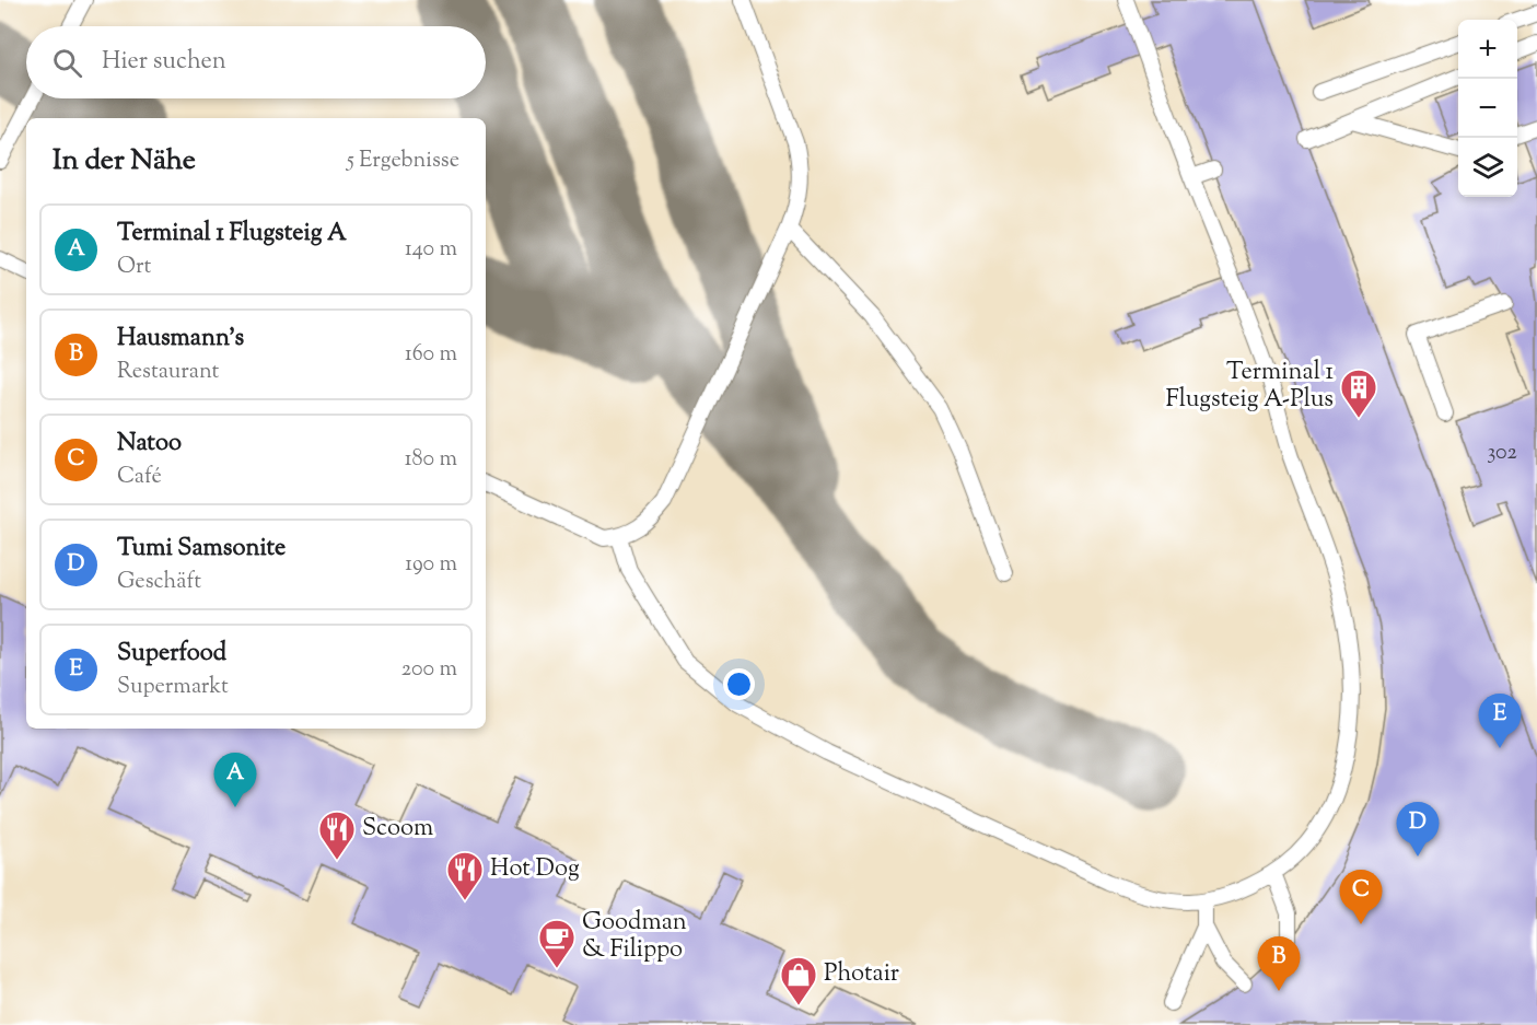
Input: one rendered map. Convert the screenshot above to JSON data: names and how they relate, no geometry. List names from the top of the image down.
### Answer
{
  "places": {
    "building": ["Terminal 1 Flugsteig A-Plus"],
    "restaurant": ["Scoom", "Hot Dog"],
    "cafe": ["Goodman & Filippo"],
    "shop": ["Photair"]
  },
  "house_numbers": ["302"],
  "page": {
    "map_buttons": ["+", "−"],
    "search": "Hier suchen",
    "heading": ["In der Nähe", "5 Ergebnisse"],
    "list": [
      {
        "mark": "A",
        "name": "Terminal 1 Flugsteig A",
        "note": "Ort",
        "value": "140 m"
      },
      {
        "mark": "B",
        "name": "Hausmann’s",
        "note": "Restaurant",
        "value": "160 m"
      },
      {
        "mark": "C",
        "name": "Natoo",
        "note": "Café",
        "value": "180 m"
      },
      {
        "mark": "D",
        "name": "Tumi Samsonite",
        "note": "Geschäft",
        "value": "190 m"
      },
      {
        "mark": "E",
        "name": "Superfood",
        "note": "Supermarkt",
        "value": "200 m"
      }
    ],
    "pins": [
      "E",
      "A",
      "D",
      "C",
      "B"
    ]
  }
}
